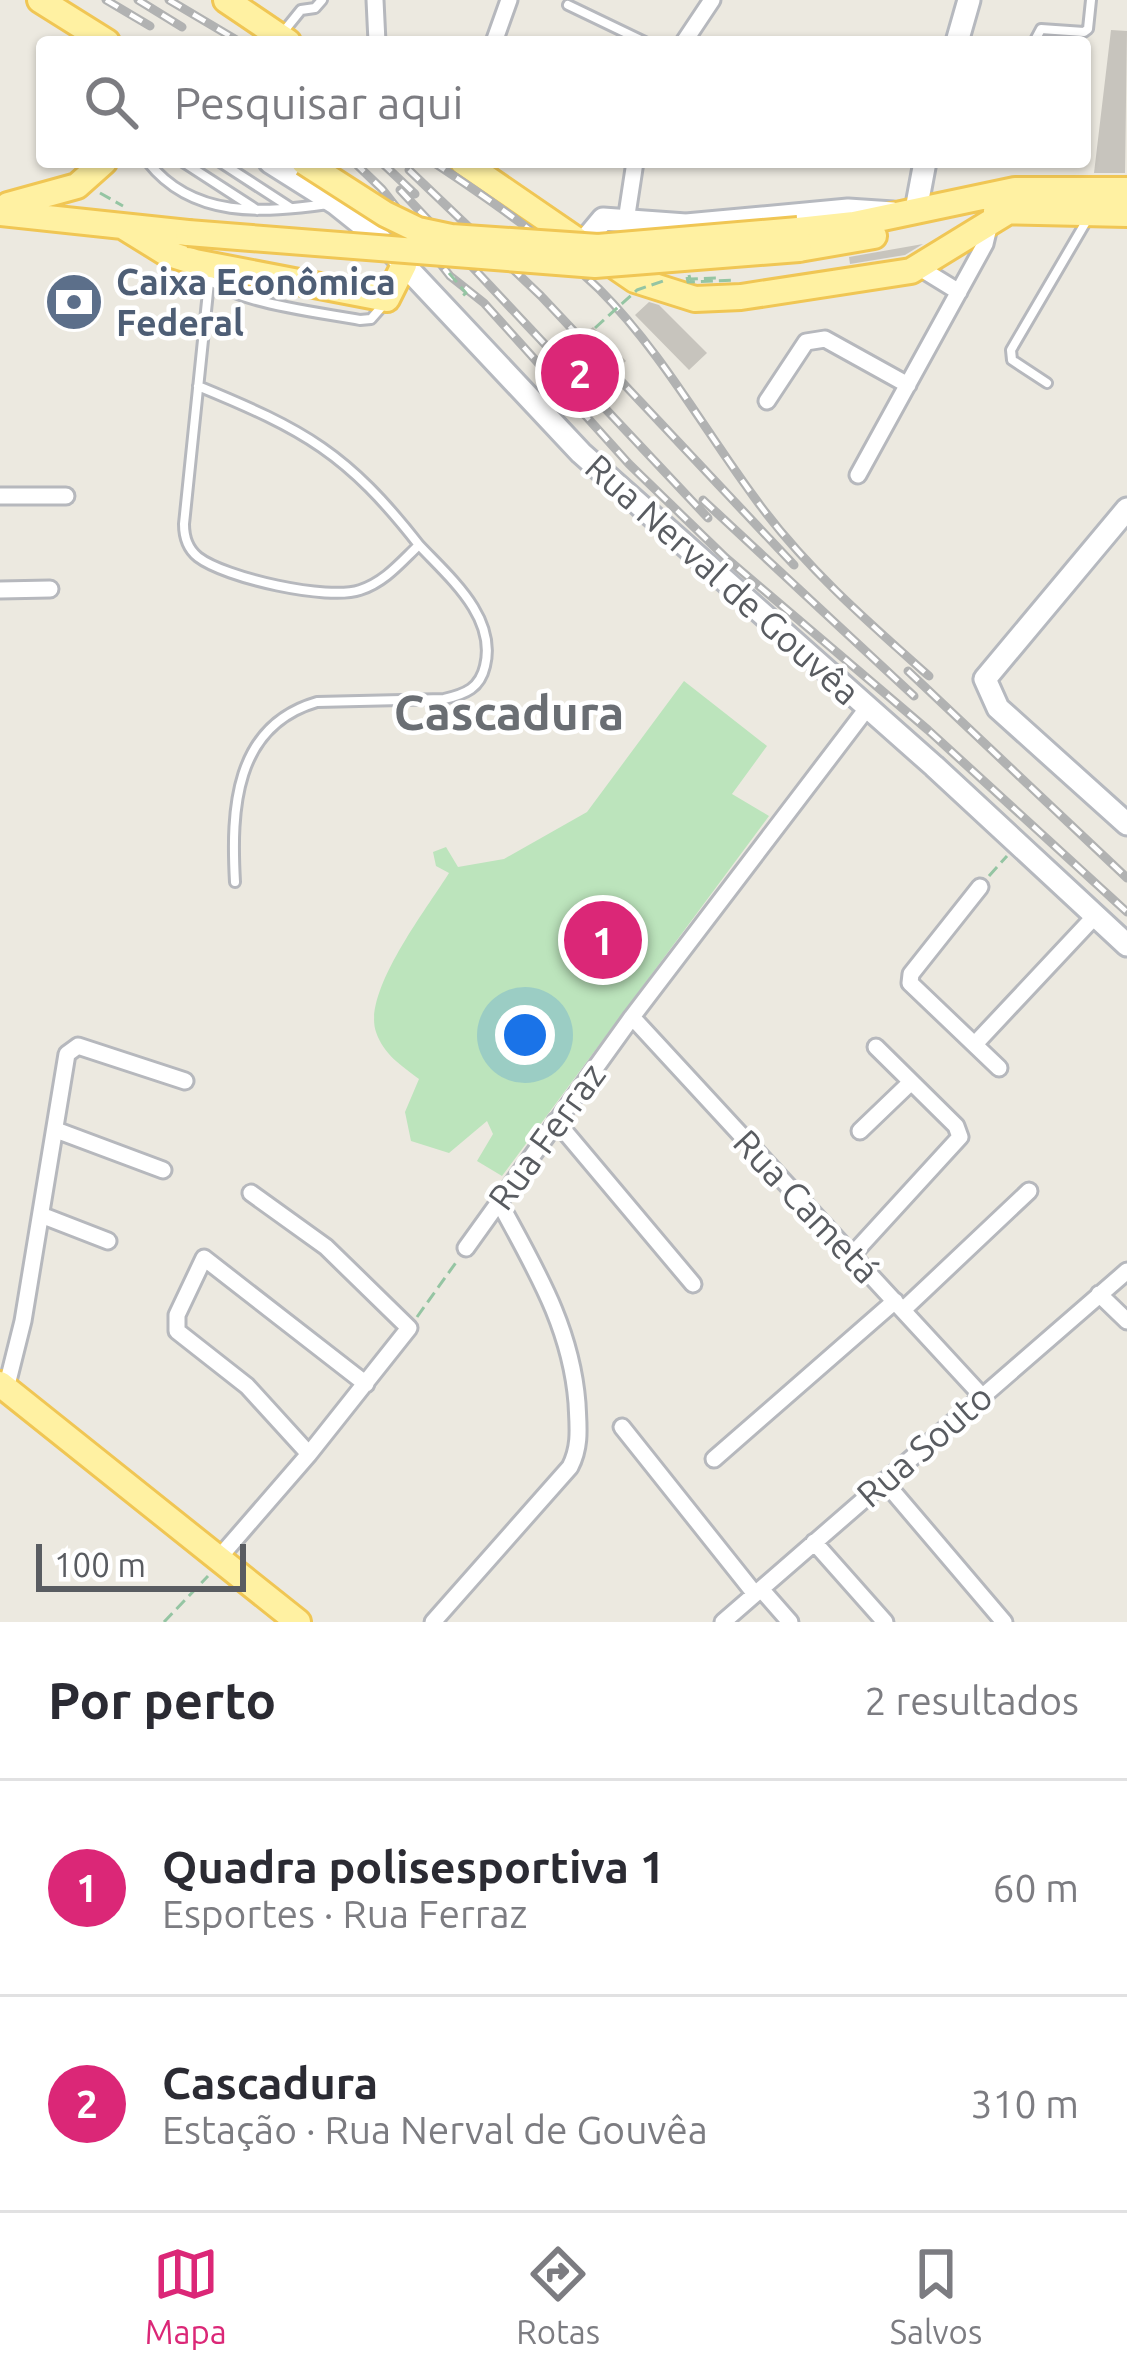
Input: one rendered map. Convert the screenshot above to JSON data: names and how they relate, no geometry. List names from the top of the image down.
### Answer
{
  "streets": {
    "main road": ["Rua Nerval de Gouvêa"],
    "street": ["Rua Ferraz", "Rua Cametá", "Rua Souto"]
  },
  "crossings": [
    ["Rua Nerval de Gouvêa", "Rua Ferraz"],
    ["Rua Ferraz", "Rua Cametá"],
    ["Rua Cametá", "Rua Souto"]
  ],
  "districts": ["Cascadura"],
  "places": {
    "bank": ["Caixa Econômica Federal"]
  },
  "scale_bar": "100 m",
  "page": {
    "search": "Pesquisar aqui",
    "pins": ["2", "1"],
    "scale": "100 m",
    "heading": ["Por perto", "2 resultados"],
    "list": [
      {
        "mark": "1",
        "name": "Quadra polisesportiva 1",
        "note": "Esportes · Rua Ferraz",
        "value": "60 m"
      },
      {
        "mark": "2",
        "name": "Cascadura",
        "note": "Estação · Rua Nerval de Gouvêa",
        "value": "310 m"
      }
    ],
    "nav": ["Mapa", "Rotas", "Salvos"]
  }
}
